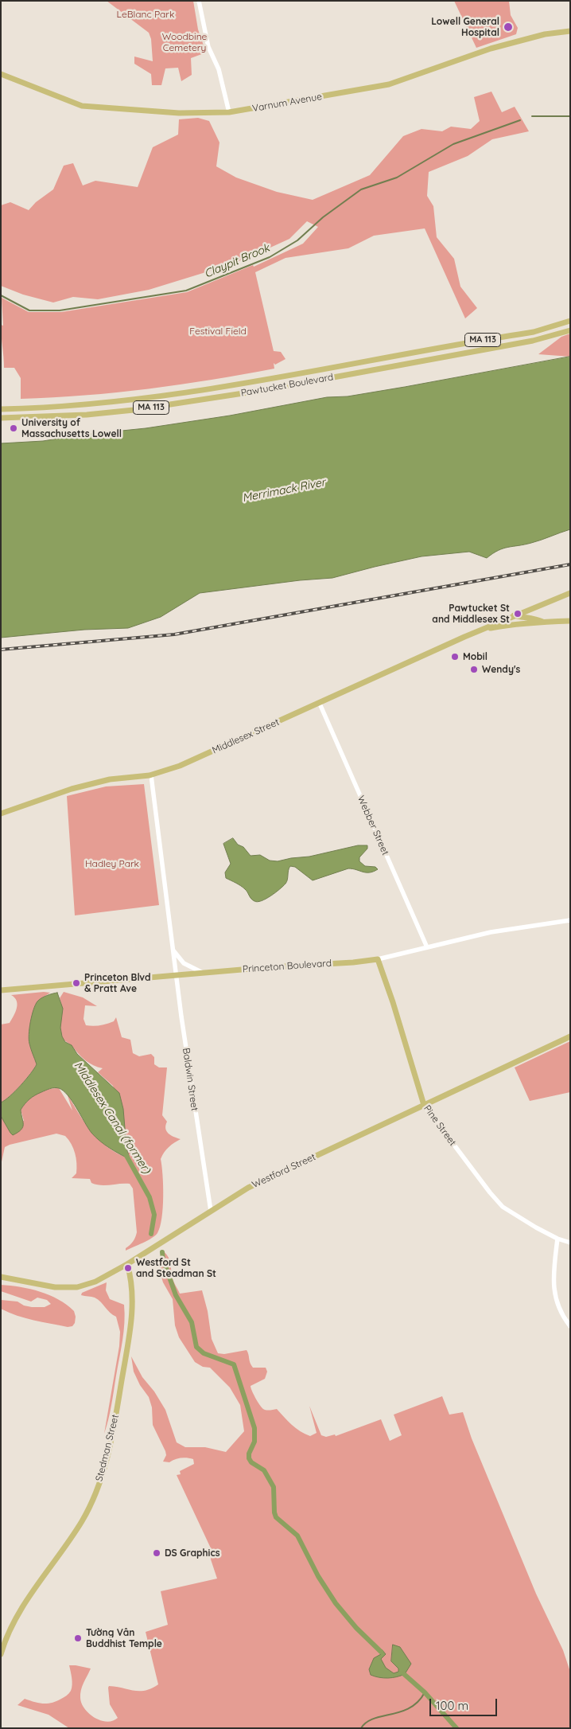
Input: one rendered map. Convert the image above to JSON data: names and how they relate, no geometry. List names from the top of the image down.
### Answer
{
  "streets": {
    "main road": [
      "Varnum Avenue",
      "MA 113",
      "Pawtucket Boulevard",
      "Middlesex Street",
      "Princeton Boulevard",
      "Pine Street",
      "Westford Street",
      "Stedman Street"
    ],
    "street": ["Webber Street", "Baldwin Street"]
  },
  "crossings": [
    ["Middlesex Street", "Webber Street"],
    ["Middlesex Street", "Baldwin Street"],
    ["Webber Street", "Princeton Boulevard"],
    ["Princeton Boulevard", "Baldwin Street"],
    ["Princeton Boulevard", "Pine Street"],
    ["Baldwin Street", "Westford Street"],
    ["Pine Street", "Westford Street"],
    ["Westford Street", "Stedman Street"]
  ],
  "water": ["Claypit Brook", "Merrimack River", "MIddlesex Canal (former)"],
  "parks": [
    "LeBlanc Park",
    "Woodbine Cemetery",
    "Festival Field",
    "Hadley Park"
  ],
  "places": [
    "Lowell General Hospital",
    "University of Massachusetts Lowell",
    "Pawtucket St and Middlesex St",
    "Mobil",
    "Wendy's",
    "Princeton Blvd & Pratt Ave",
    "Westford St and Steadman St",
    "DS Graphics",
    "Tường Vân Buddhist Temple"
  ],
  "scale_bar": "100 m"
}
